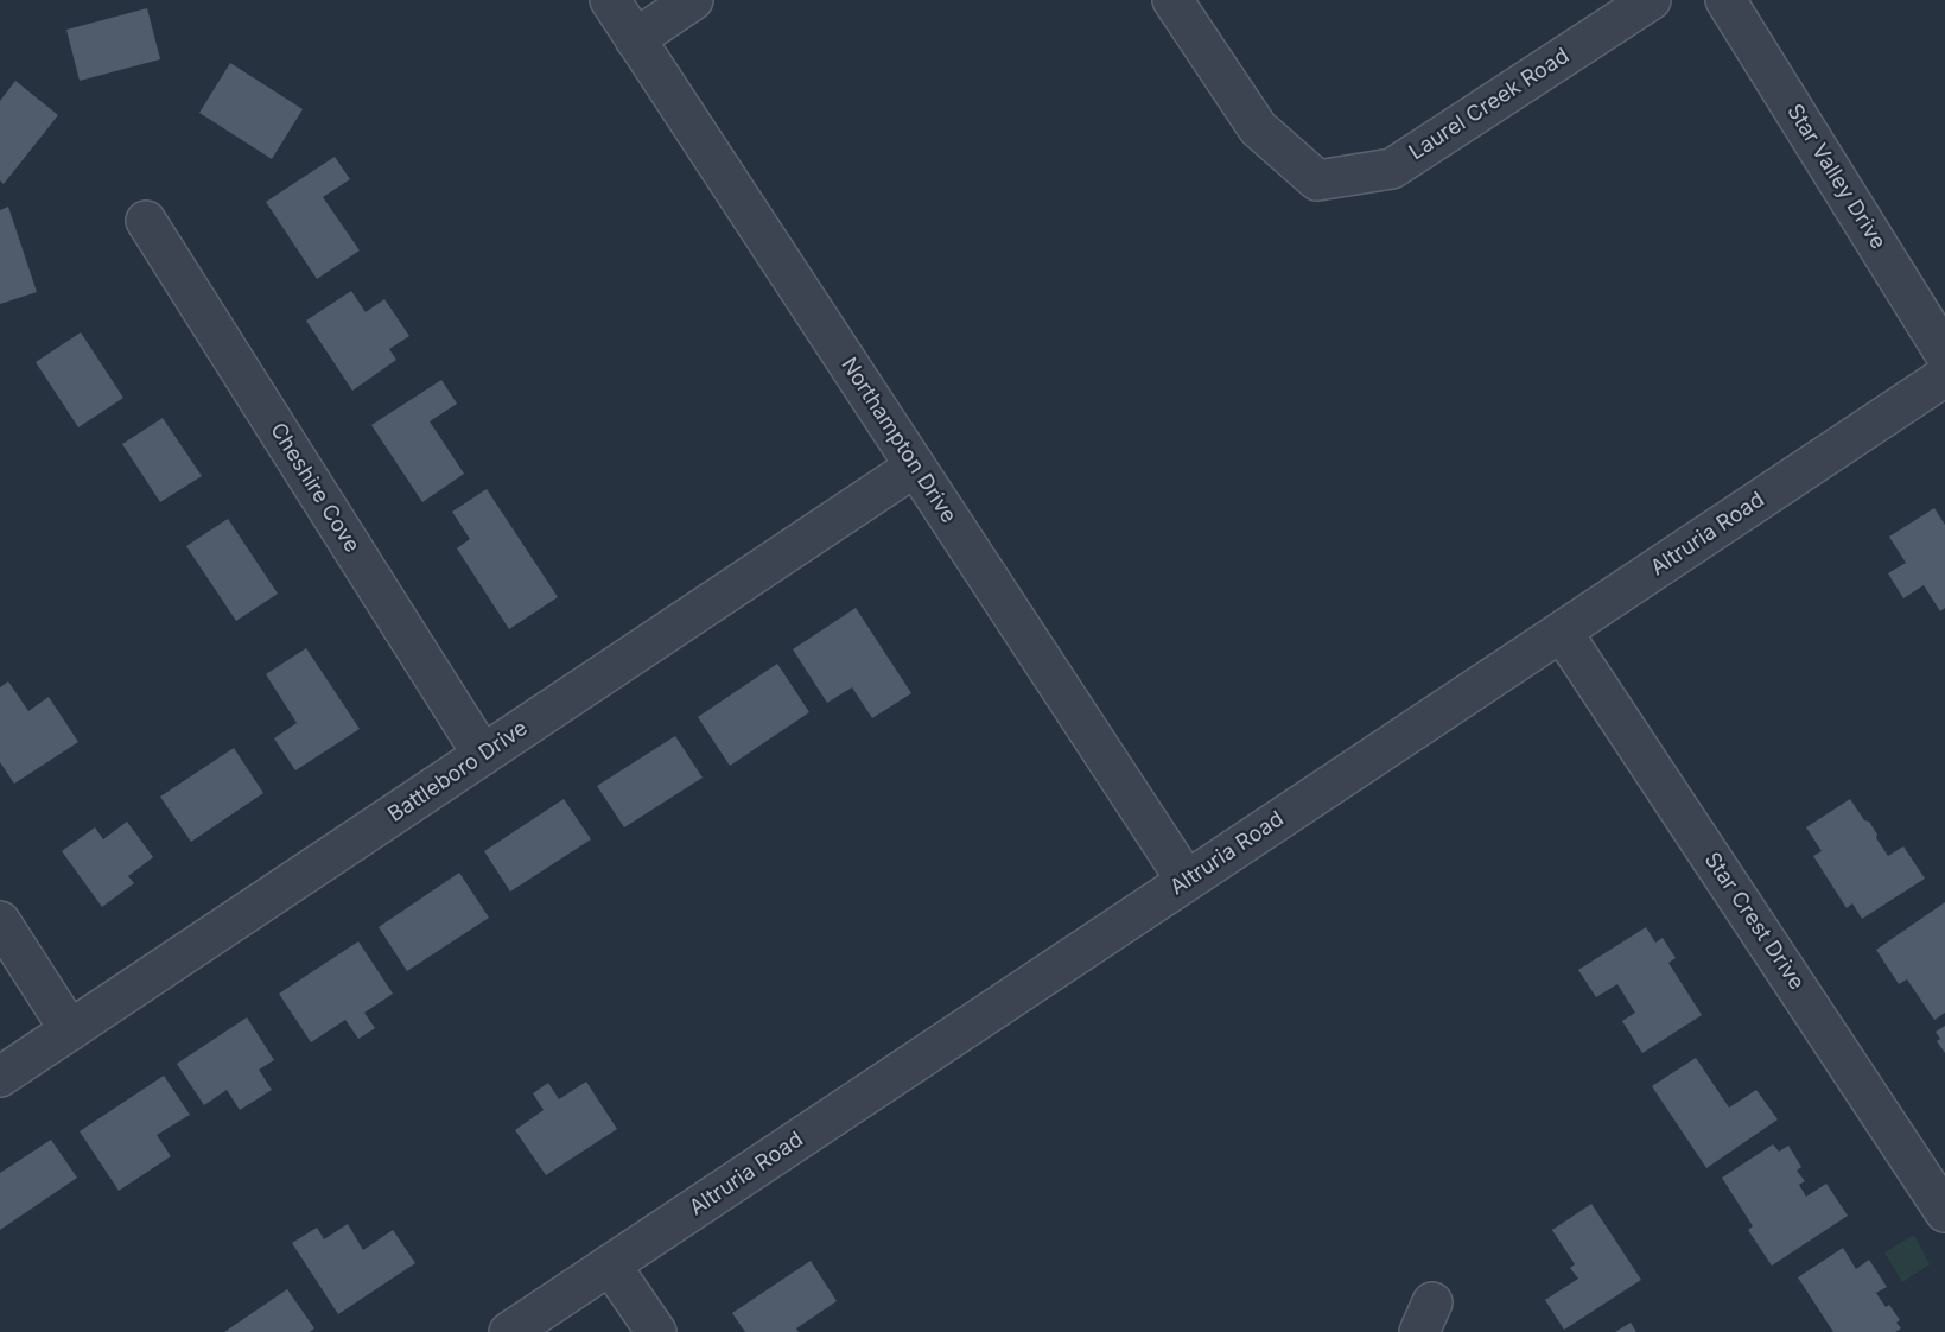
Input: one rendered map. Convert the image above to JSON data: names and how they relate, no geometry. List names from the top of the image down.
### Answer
{
  "streets": {
    "street": [
      "Laurel Creek Road",
      "Star Valley Drive",
      "Northampton Drive",
      "Cheshire Cove",
      "Altruria Road",
      "Battleboro Drive",
      "Star Crest Drive"
    ]
  },
  "crossings": [
    ["Northampton Drive", "Altruria Road"],
    ["Northampton Drive", "Battleboro Drive"],
    ["Cheshire Cove", "Battleboro Drive"],
    ["Altruria Road", "Star Crest Drive"]
  ]
}
